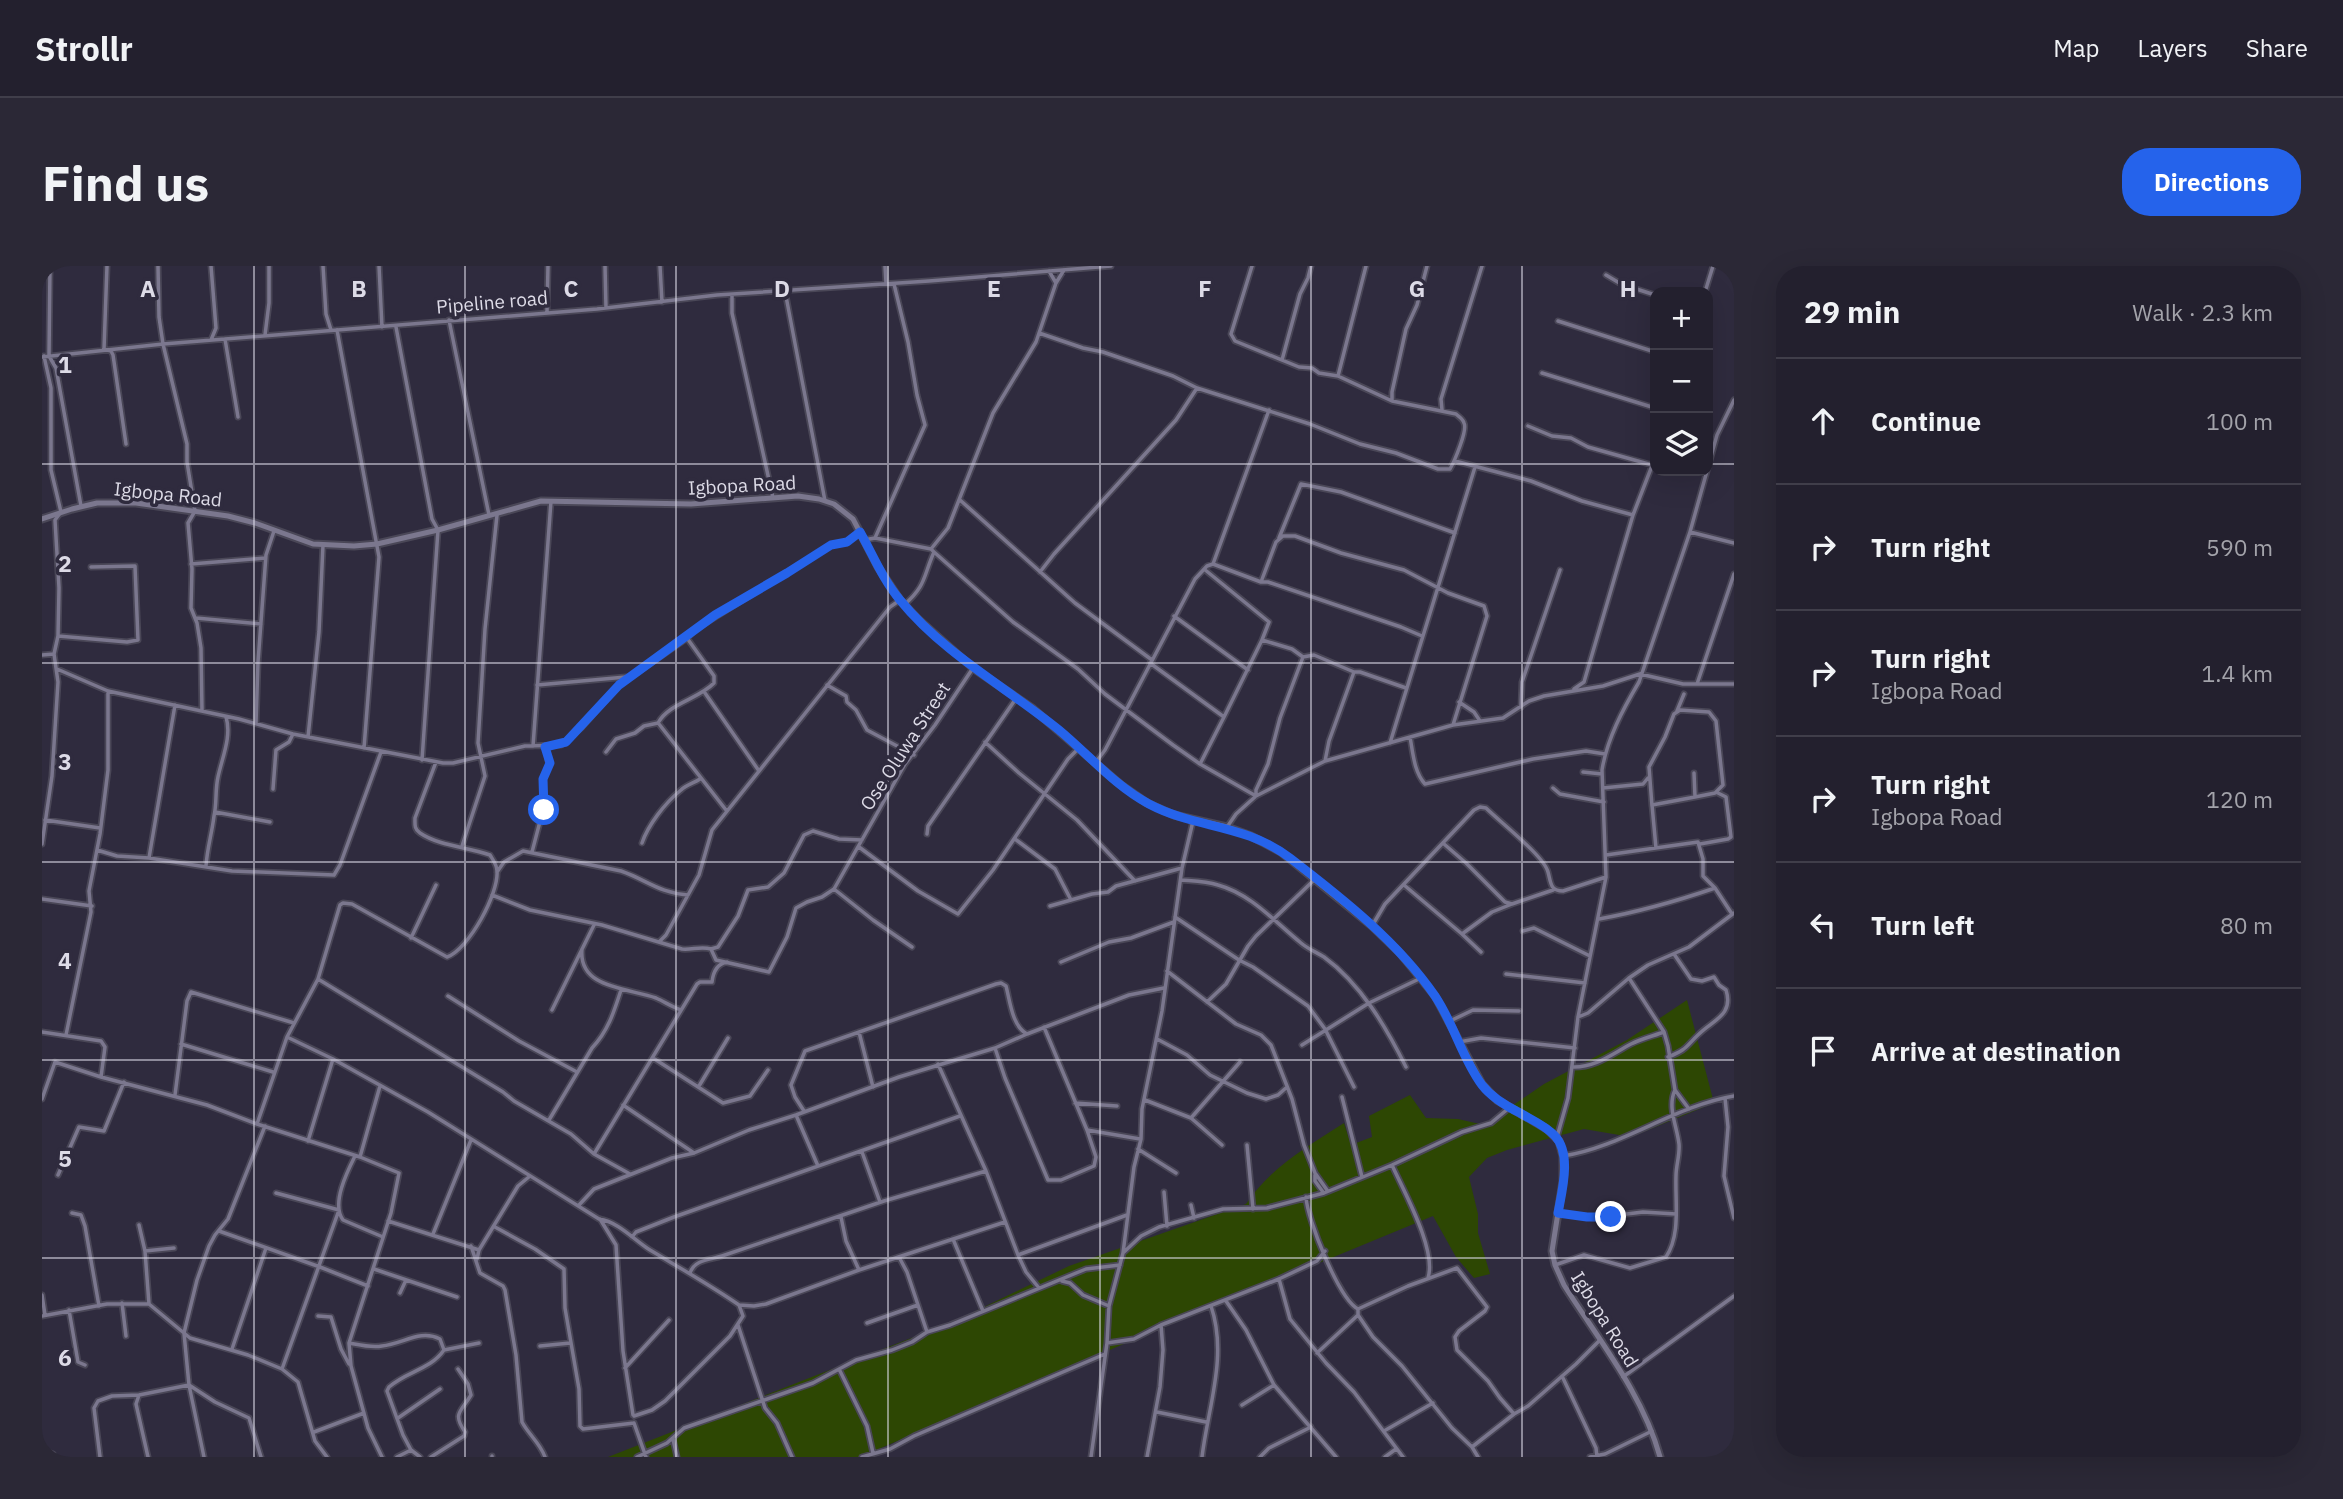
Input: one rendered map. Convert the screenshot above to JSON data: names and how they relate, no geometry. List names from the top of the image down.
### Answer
{
  "streets": {
    "street": ["Pipeline road", "Igbopa Road", "Ose Oluwa Street"]
  },
  "crossings": [
    ["Igbopa Road", "Ose Oluwa Street"]
  ],
  "page": {
    "header": "Strollr",
    "nav": ["Map", "Layers", "Share"],
    "buttons": "Directions",
    "title": "Find us",
    "heading": ["29 min", "Walk · 2.3 km"],
    "map_buttons": ["+", "−"],
    "list": [
      ["Continue", "100 m"],
      ["Turn right", "590 m"],
      ["Turn right", "Igbopa Road", "1.4 km"],
      ["Turn right", "Igbopa Road", "120 m"],
      ["Turn left", "80 m"],
      "Arrive at destination"
    ]
  },
  "grid": {
    "columns": [
      "A",
      "B",
      "C",
      "D",
      "E",
      "F",
      "G",
      "H"
    ],
    "rows": [
      "1",
      "2",
      "3",
      "4",
      "5",
      "6"
    ]
  }
}
